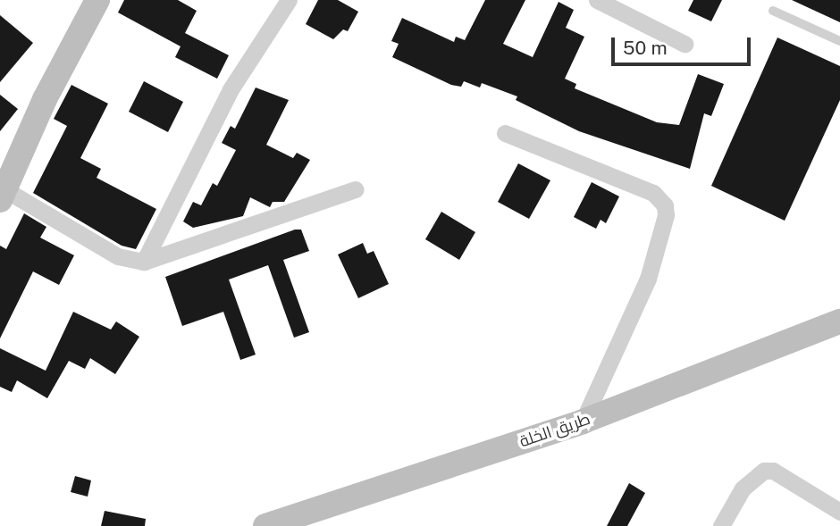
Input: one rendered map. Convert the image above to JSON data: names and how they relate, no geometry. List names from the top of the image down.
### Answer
{
  "streets": {
    "street": ["طريق الخلة"]
  },
  "scale_bar": "50 m"
}
